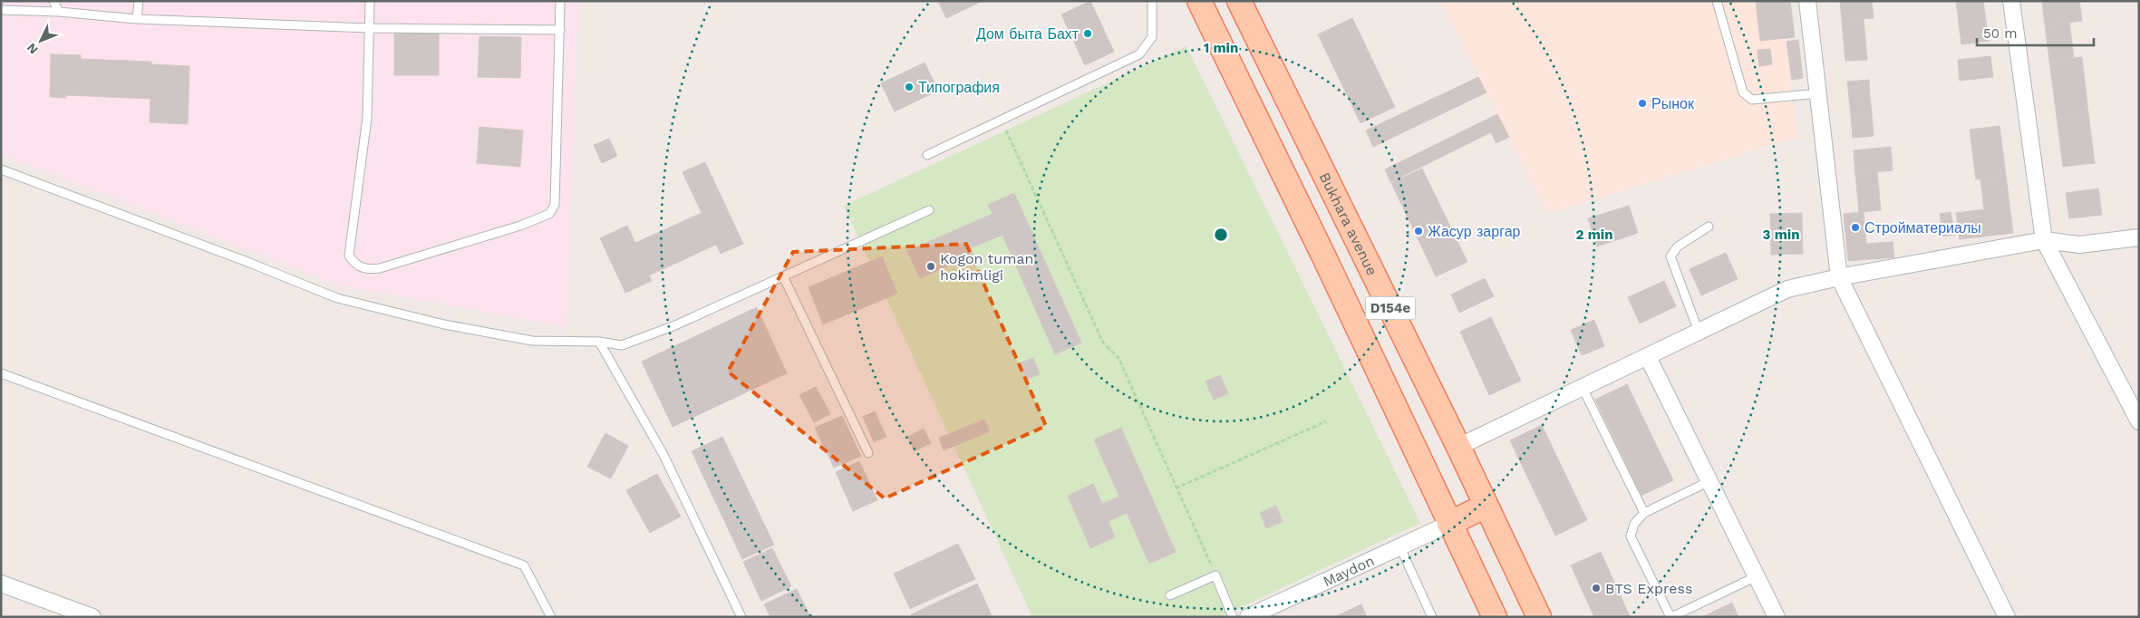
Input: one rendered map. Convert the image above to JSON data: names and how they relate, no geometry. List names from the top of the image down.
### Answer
{
  "streets": {
    "main road": ["Bukhara avenue", "D154e"],
    "street": ["Maydon"]
  },
  "crossings": [
    ["D154e", "Maydon"]
  ],
  "places": [
    "Дом быта Бахт",
    "Типография",
    "Рынок",
    "Стройматериалы",
    "Жасур заргар",
    "Kogon tuman hokimligi",
    "BTS Express"
  ],
  "scale_bar": "50 m",
  "north": "bottom left",
  "rings": ["1 min", "2 min", "3 min"]
}
